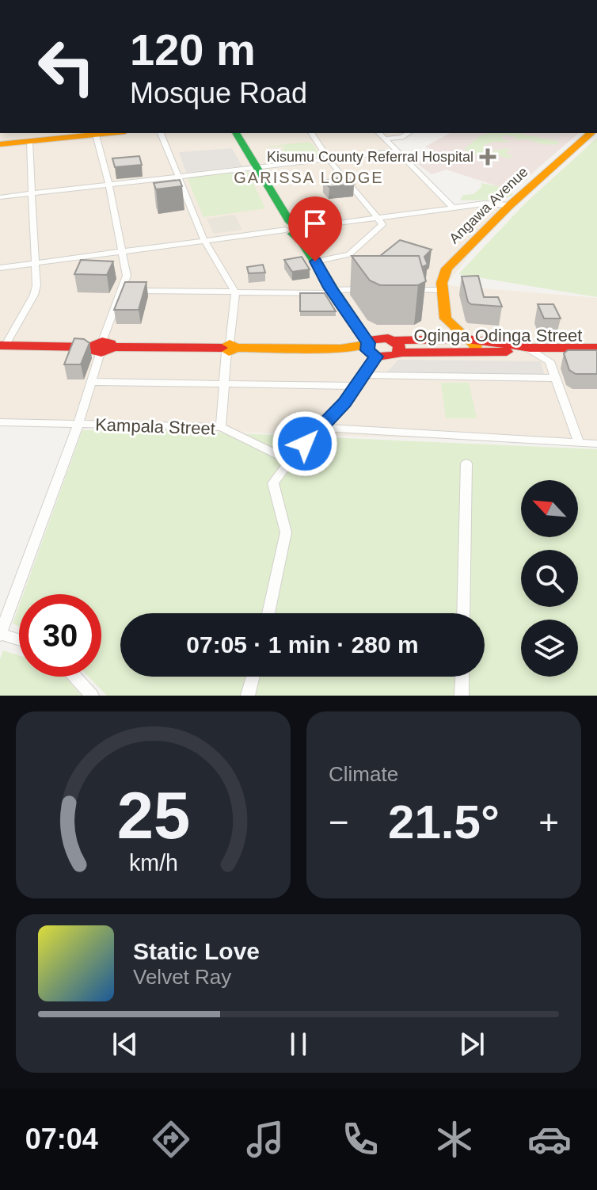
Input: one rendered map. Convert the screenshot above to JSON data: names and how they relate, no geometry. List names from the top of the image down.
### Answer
{
  "streets": {
    "main road": ["Angawa Avenue", "Oginga Odinga Street"],
    "street": ["Kampala Street"]
  },
  "districts": ["GARISSA LODGE"],
  "places": {
    "health": ["Kisumu County Referral Hospital"]
  },
  "north": "top left",
  "page": {
    "turn": ["120 m", "Mosque Road"],
    "limit": "30",
    "trip": "07:05 · 1 min · 280 m",
    "tile": "Climate",
    "heat": ["−", "21.5°", "+"],
    "song": ["Static Love", "Velvet Ray"],
    "tabs": "07:04",
    "gauge": ["25", "km/h"]
  }
}
